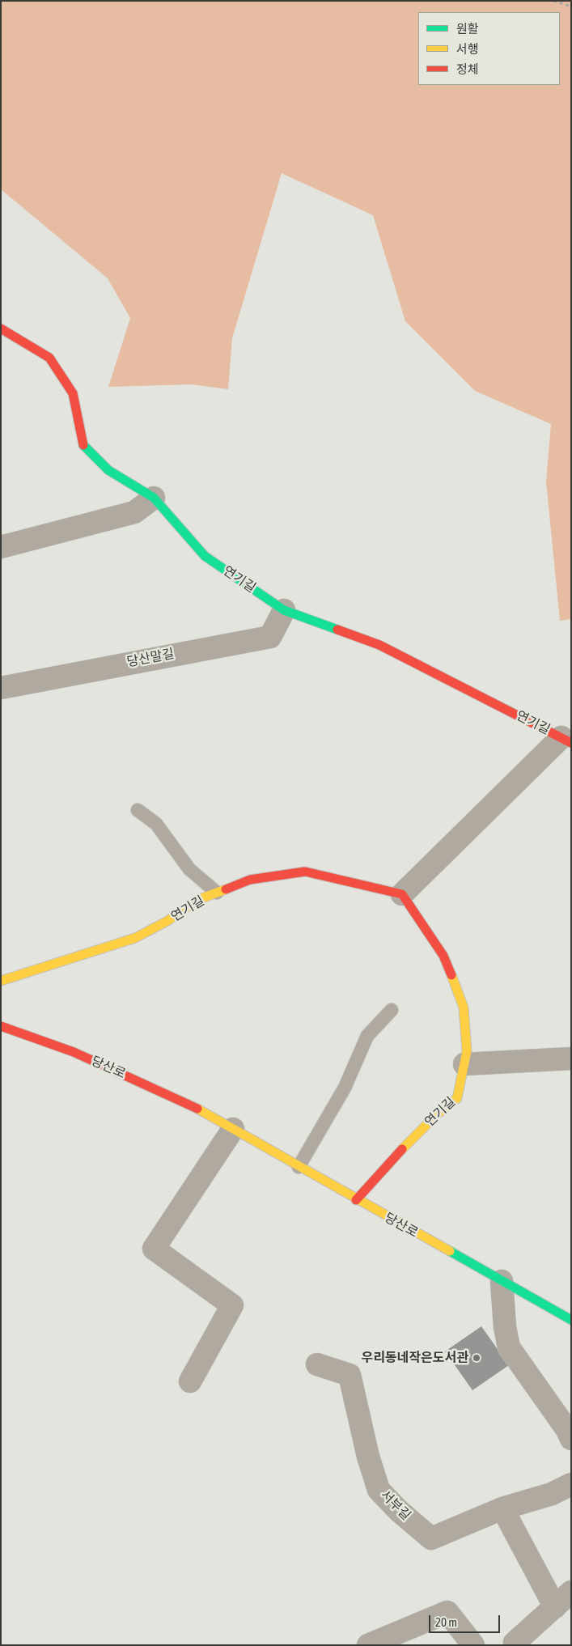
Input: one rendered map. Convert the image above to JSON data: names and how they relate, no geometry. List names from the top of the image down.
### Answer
{
  "streets": {
    "street": [
      "연기길",
      "당산말길",
      "당산로",
      "서부길"
    ]
  },
  "crossings": [
    ["연기길", "당산말길"],
    ["연기길", "당산로"]
  ],
  "places": ["우리동네작은도서관"],
  "legend": ["원활", "서행", "정체"],
  "scale_bar": "20 m"
}
